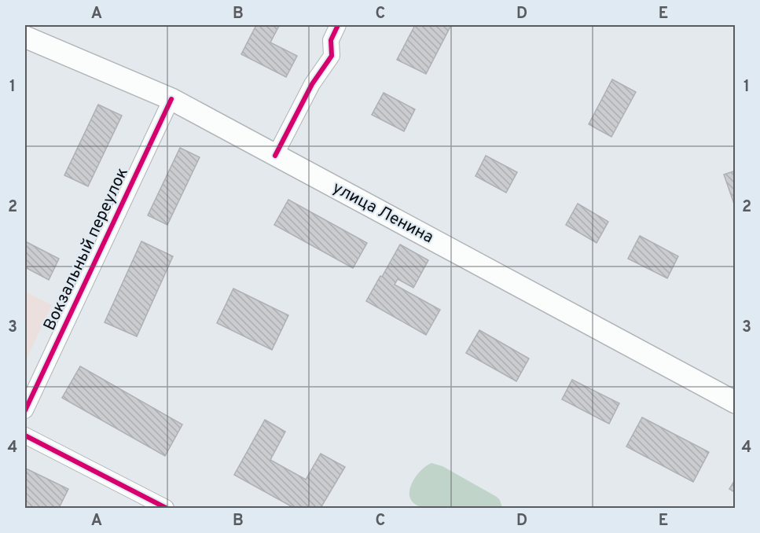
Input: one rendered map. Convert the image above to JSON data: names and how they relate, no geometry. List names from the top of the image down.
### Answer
{
  "streets": {
    "main road": ["улица Ленина"],
    "street": ["Вокзальный переулок"]
  },
  "crossings": [
    ["улица Ленина", "Вокзальный переулок"]
  ],
  "grid": {
    "columns": [
      "A",
      "B",
      "C",
      "D",
      "E"
    ],
    "rows": [
      "1",
      "2",
      "3",
      "4"
    ]
  }
}
